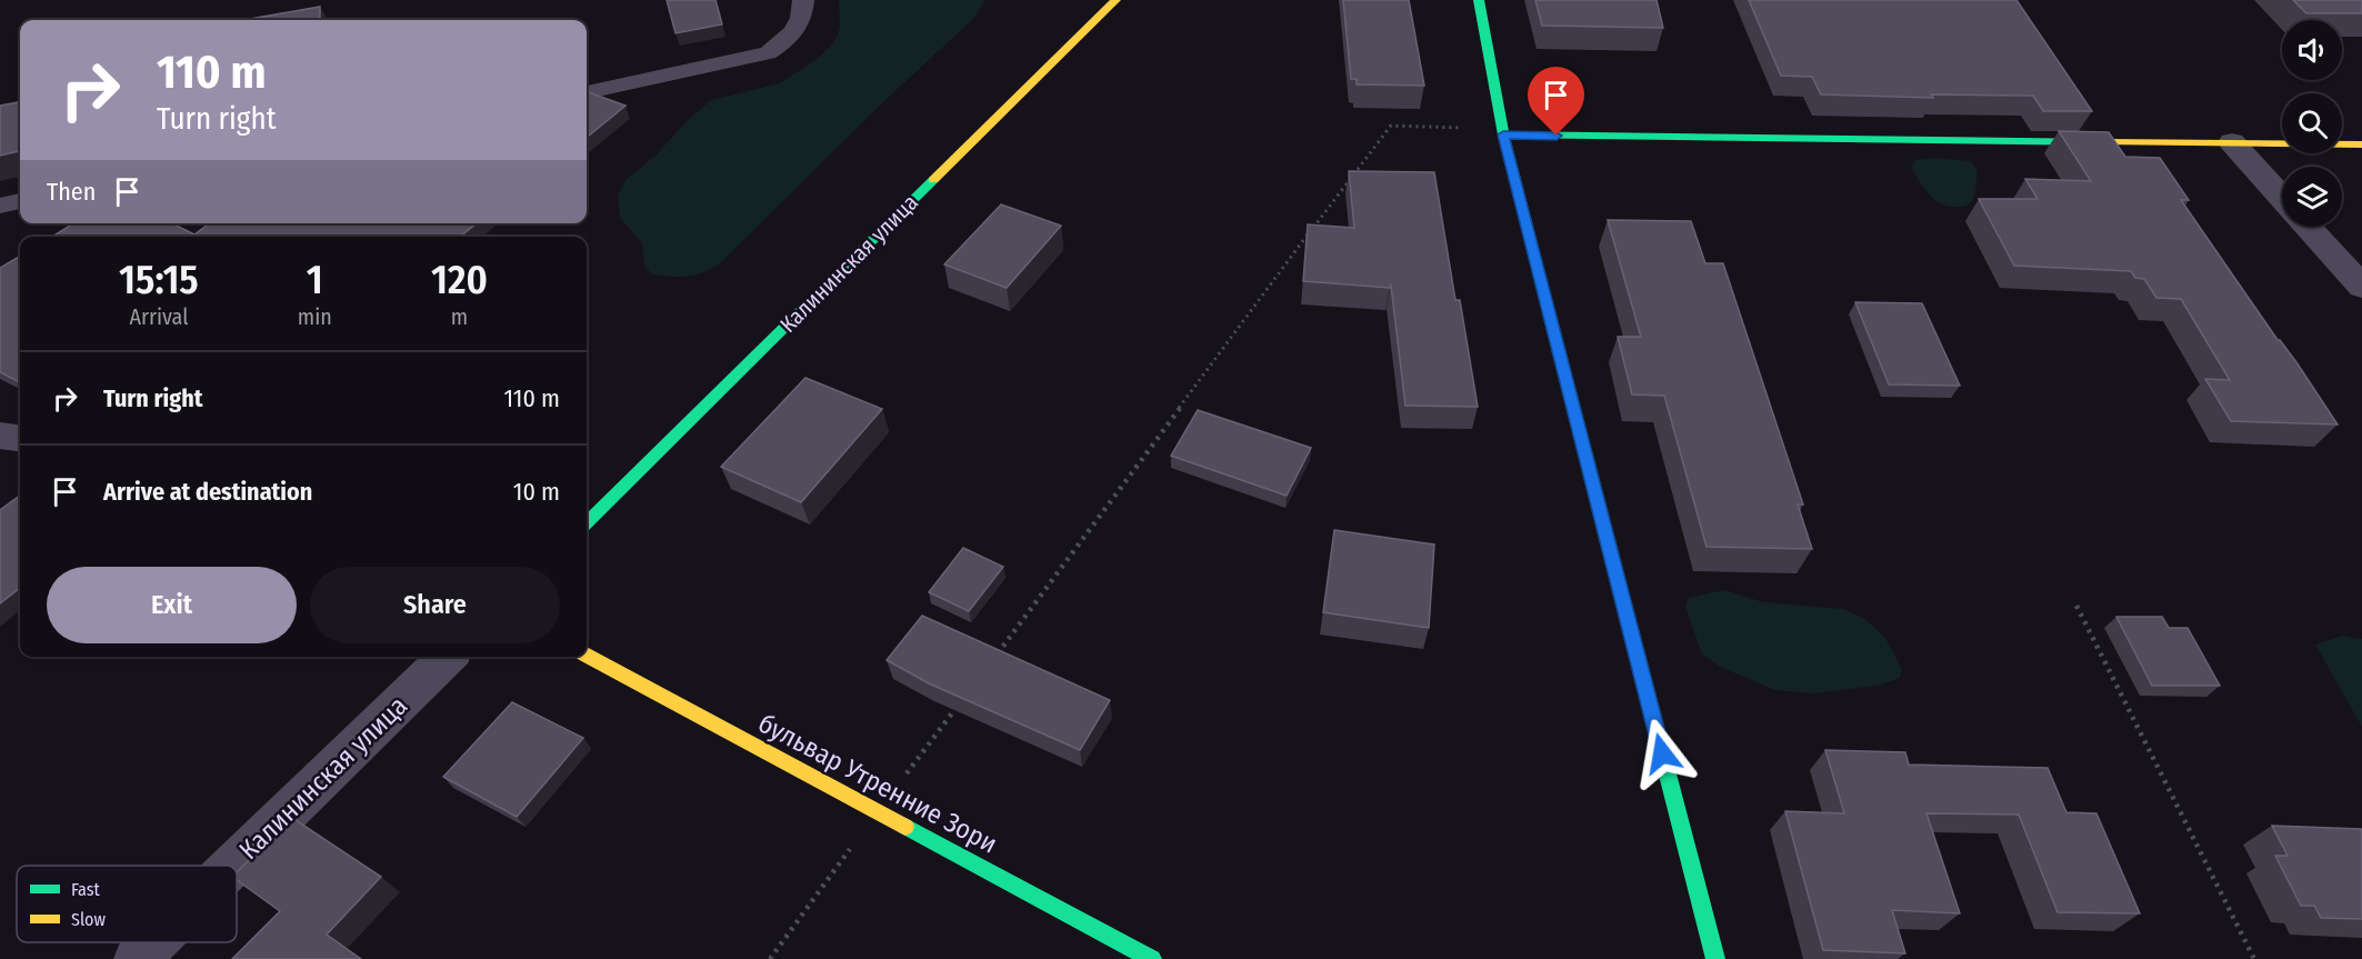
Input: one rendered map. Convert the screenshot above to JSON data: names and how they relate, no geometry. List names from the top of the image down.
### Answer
{
  "streets": {
    "street": ["Калининская улица", "бульвар Утренние Зори"]
  },
  "legend": ["Fast", "Slow"],
  "page": {
    "turn": ["110 m", "Turn right"],
    "then": "Then",
    "eta": [
      "15:15",
      "Arrival",
      "1",
      "min",
      "120",
      "m"
    ],
    "list": [
      {
        "name": "Turn right",
        "value": "110 m"
      },
      {
        "name": "Arrive at destination",
        "value": "10 m"
      }
    ],
    "buttons": ["Exit", "Share"]
  }
}
